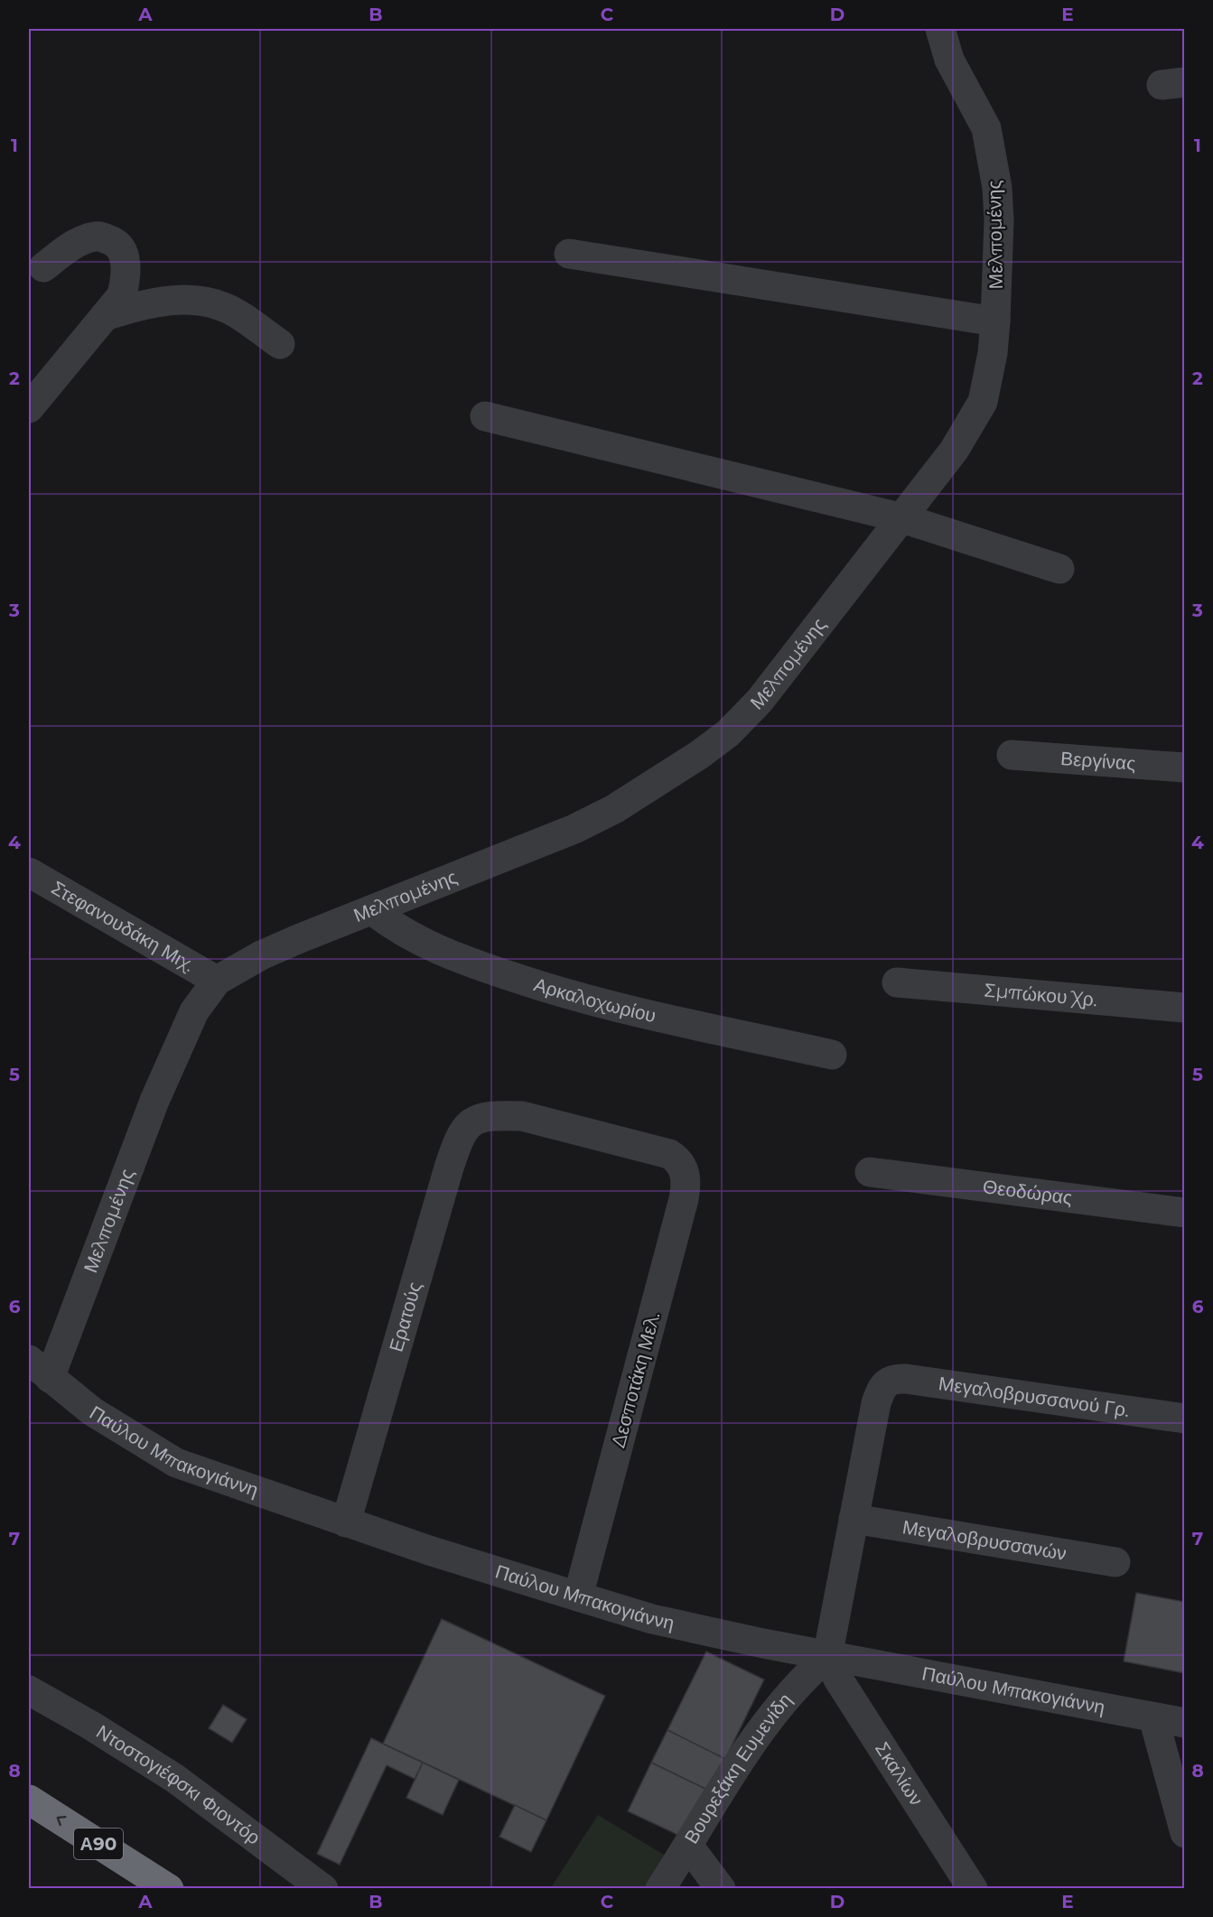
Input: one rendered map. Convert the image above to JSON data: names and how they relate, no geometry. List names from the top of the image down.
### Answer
{
  "streets": {
    "highway": ["Α90"],
    "street": [
      "Μελπομένης",
      "Βεργίνας",
      "Στεφανουδάκη Μιχ.",
      "Σμπώκου Χρ.",
      "Αρκαλοχωρίου",
      "Θεοδώρας",
      "Ερατούς",
      "Δεσποτάκη Μελ.",
      "Μεγαλοβρυσσανού Γρ.",
      "Παύλου Μπακογιάννη",
      "Μεγαλοβρυσσανών",
      "Βουρεξάκη Ευμενίδη",
      "Σκαλίων",
      "Ντοστογιέφσκι Φιοντόρ"
    ]
  },
  "crossings": [
    ["Μελπομένης", "Στεφανουδάκη Μιχ."],
    ["Μελπομένης", "Αρκαλοχωρίου"],
    ["Μελπομένης", "Παύλου Μπακογιάννη"],
    ["Ερατούς", "Δεσποτάκη Μελ."],
    ["Ερατούς", "Παύλου Μπακογιάννη"],
    ["Δεσποτάκη Μελ.", "Παύλου Μπακογιάννη"],
    ["Μεγαλοβρυσσανού Γρ.", "Μεγαλοβρυσσανών"],
    ["Παύλου Μπακογιάννη", "Βουρεξάκη Ευμενίδη"],
    ["Παύλου Μπακογιάννη", "Σκαλίων"],
    ["Βουρεξάκη Ευμενίδη", "Σκαλίων"]
  ],
  "grid": {
    "columns": [
      "A",
      "B",
      "C",
      "D",
      "E"
    ],
    "rows": [
      "1",
      "2",
      "3",
      "4",
      "5",
      "6",
      "7",
      "8"
    ]
  }
}
